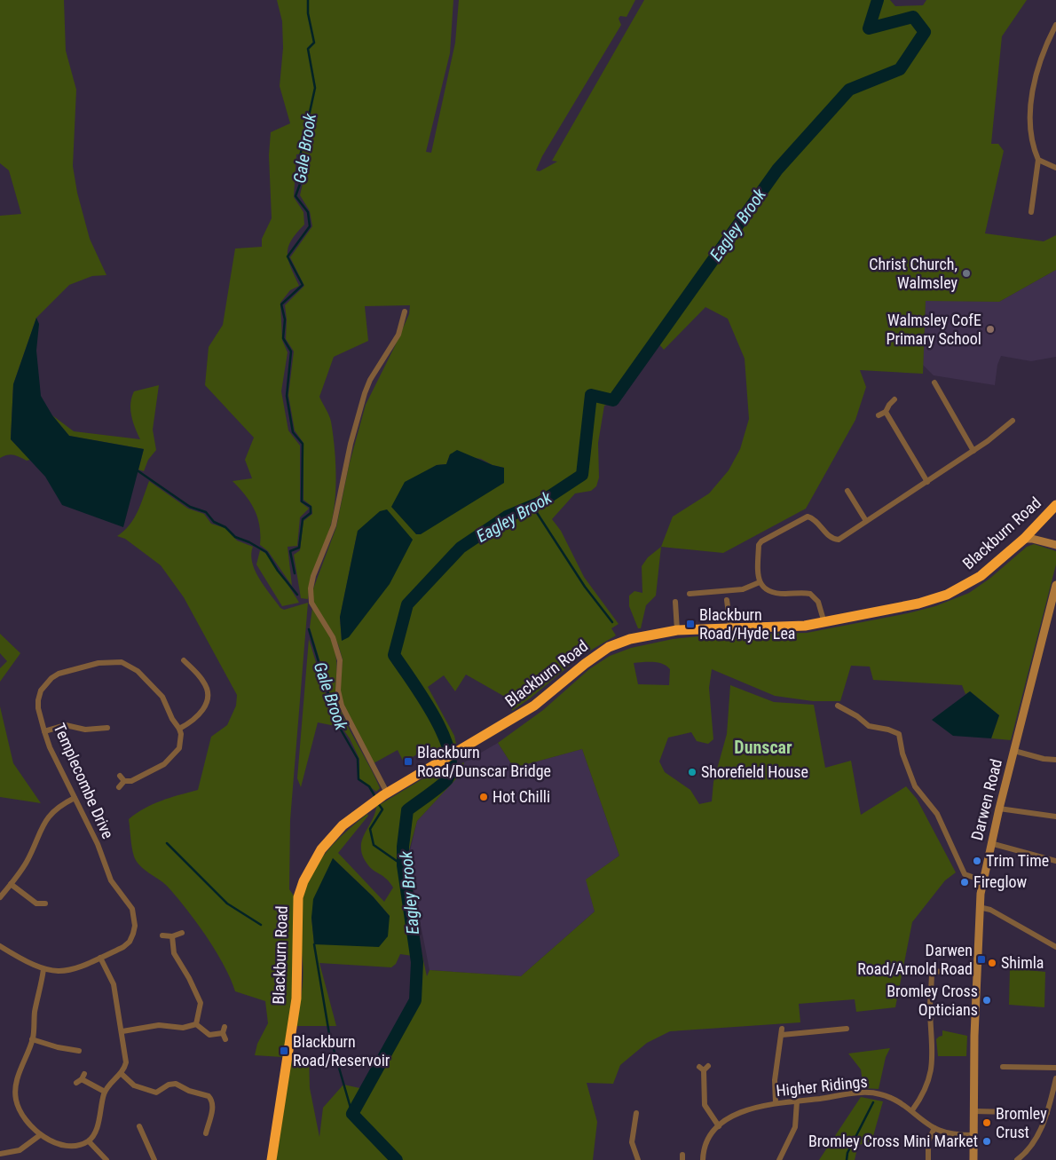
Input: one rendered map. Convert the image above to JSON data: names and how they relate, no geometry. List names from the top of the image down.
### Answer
{
  "streets": {
    "highway": ["Blackburn Road"],
    "main road": ["Darwen Road"],
    "street": ["Templecombe Drive", "Higher Ridings"]
  },
  "crossings": [
    ["Darwen Road", "Higher Ridings"]
  ],
  "districts": ["Dunscar"],
  "water": ["Gale Brook", "Eagley Brook"],
  "places": {
    "other": [
      "Christ Church, Walmsley",
      "Walmsley CofE Primary School",
      "Shorefield House",
      "Hot Chilli",
      "Trim Time",
      "Fireglow",
      "Shimla",
      "Bromley Cross Opticians",
      "Bromley Crust",
      "Bromley Cross Mini Market"
    ],
    "transit": [
      "Blackburn Road/Hyde Lea",
      "Blackburn Road/Dunscar Bridge",
      "Darwen Road/Arnold Road",
      "Blackburn Road/Reservoir"
    ]
  }
}
